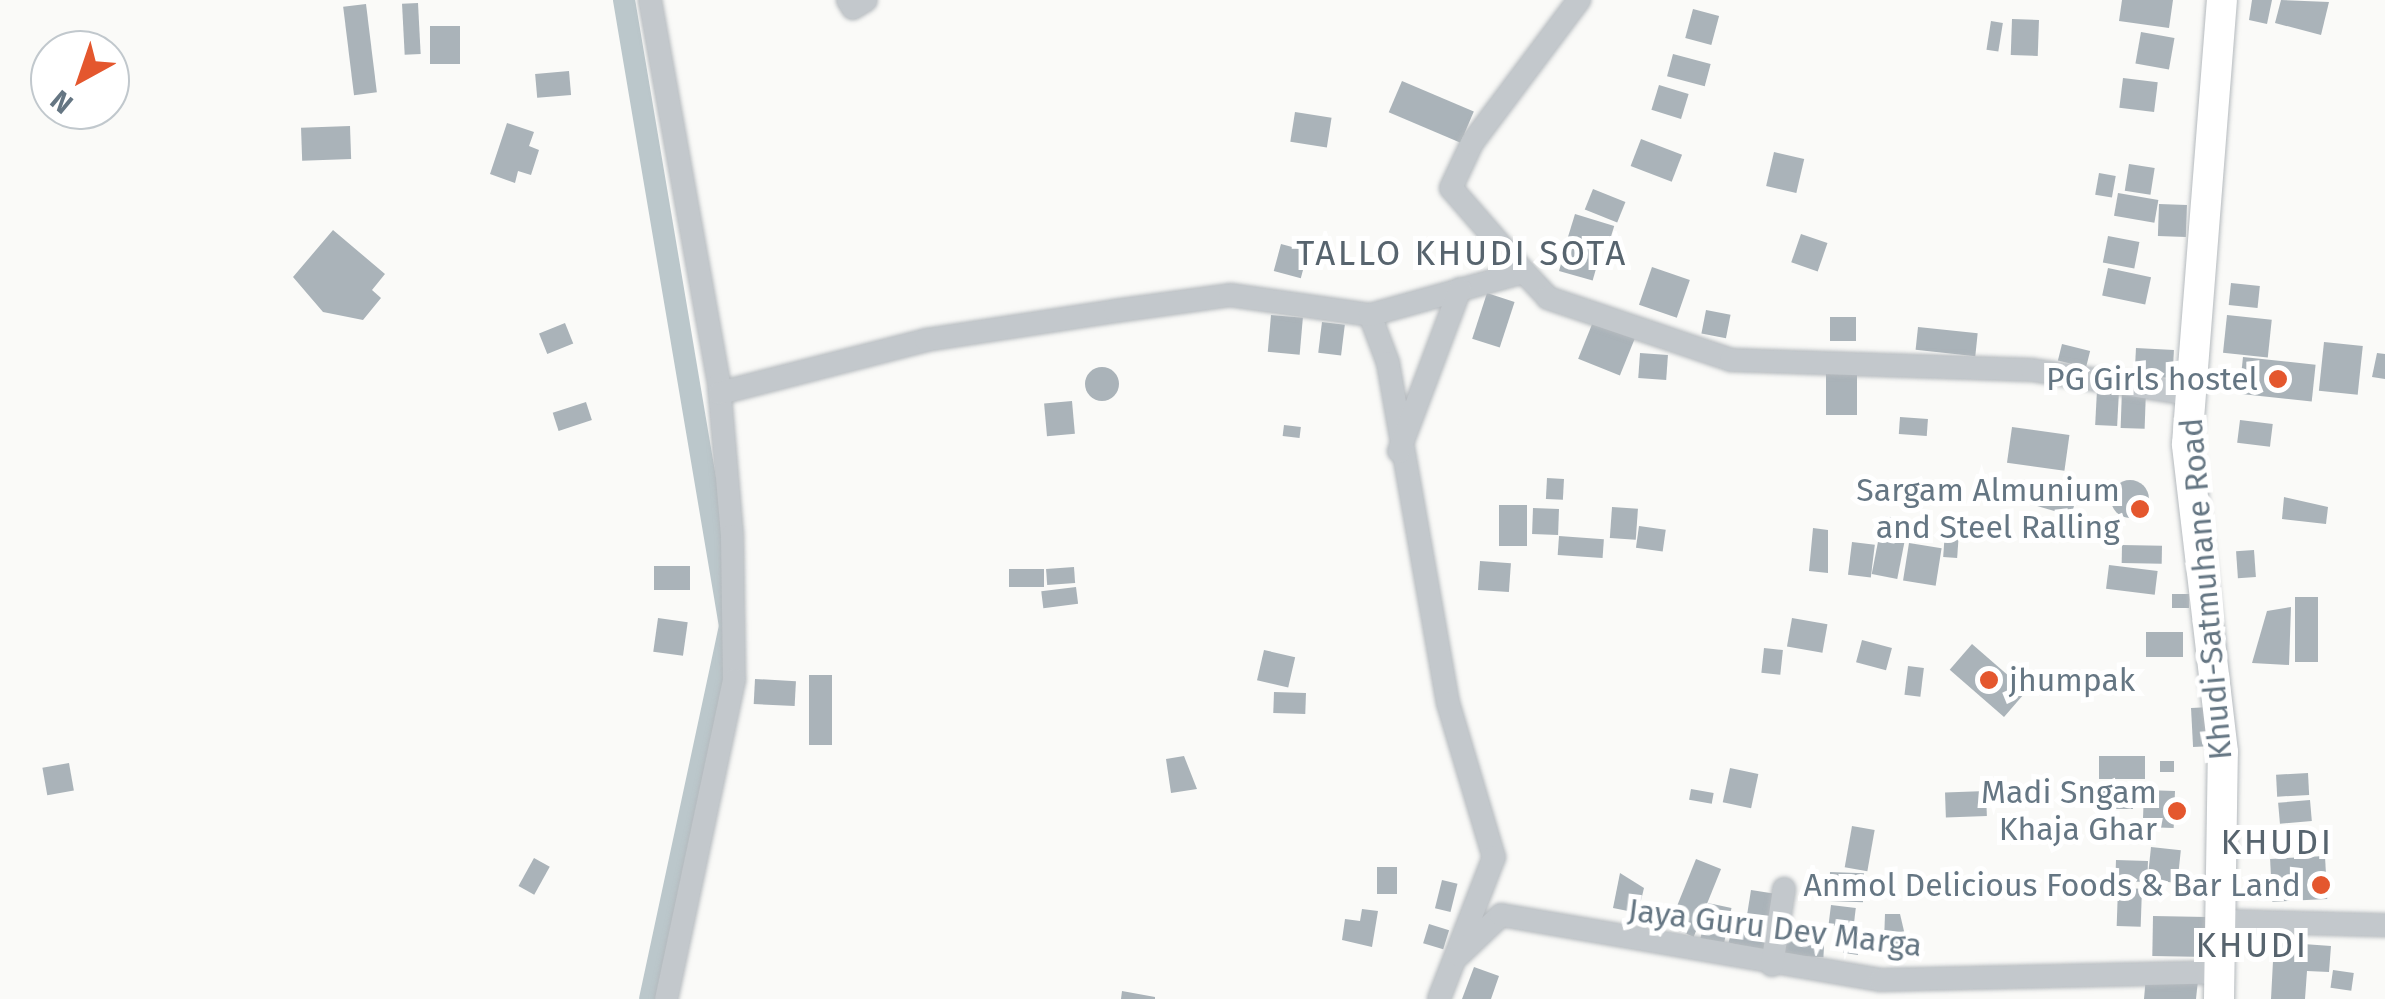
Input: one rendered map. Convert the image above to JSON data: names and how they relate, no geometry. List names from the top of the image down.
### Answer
{
  "streets": {
    "main road": ["Khudi-Satmuhane Road"],
    "street": ["Jaya Guru Dev Marga"]
  },
  "crossings": [
    ["Khudi-Satmuhane Road", "Jaya Guru Dev Marga"]
  ],
  "districts": ["TALLO KHUDI SOTA", "KHUDI", "KHUDI"],
  "places": [
    "PG Girls hostel",
    "Sargam Almunium and Steel Ralling",
    "jhumpak",
    "Madi Sngam Khaja Ghar",
    "Anmol Delicious Foods & Bar Land"
  ],
  "north": "bottom left"
}
